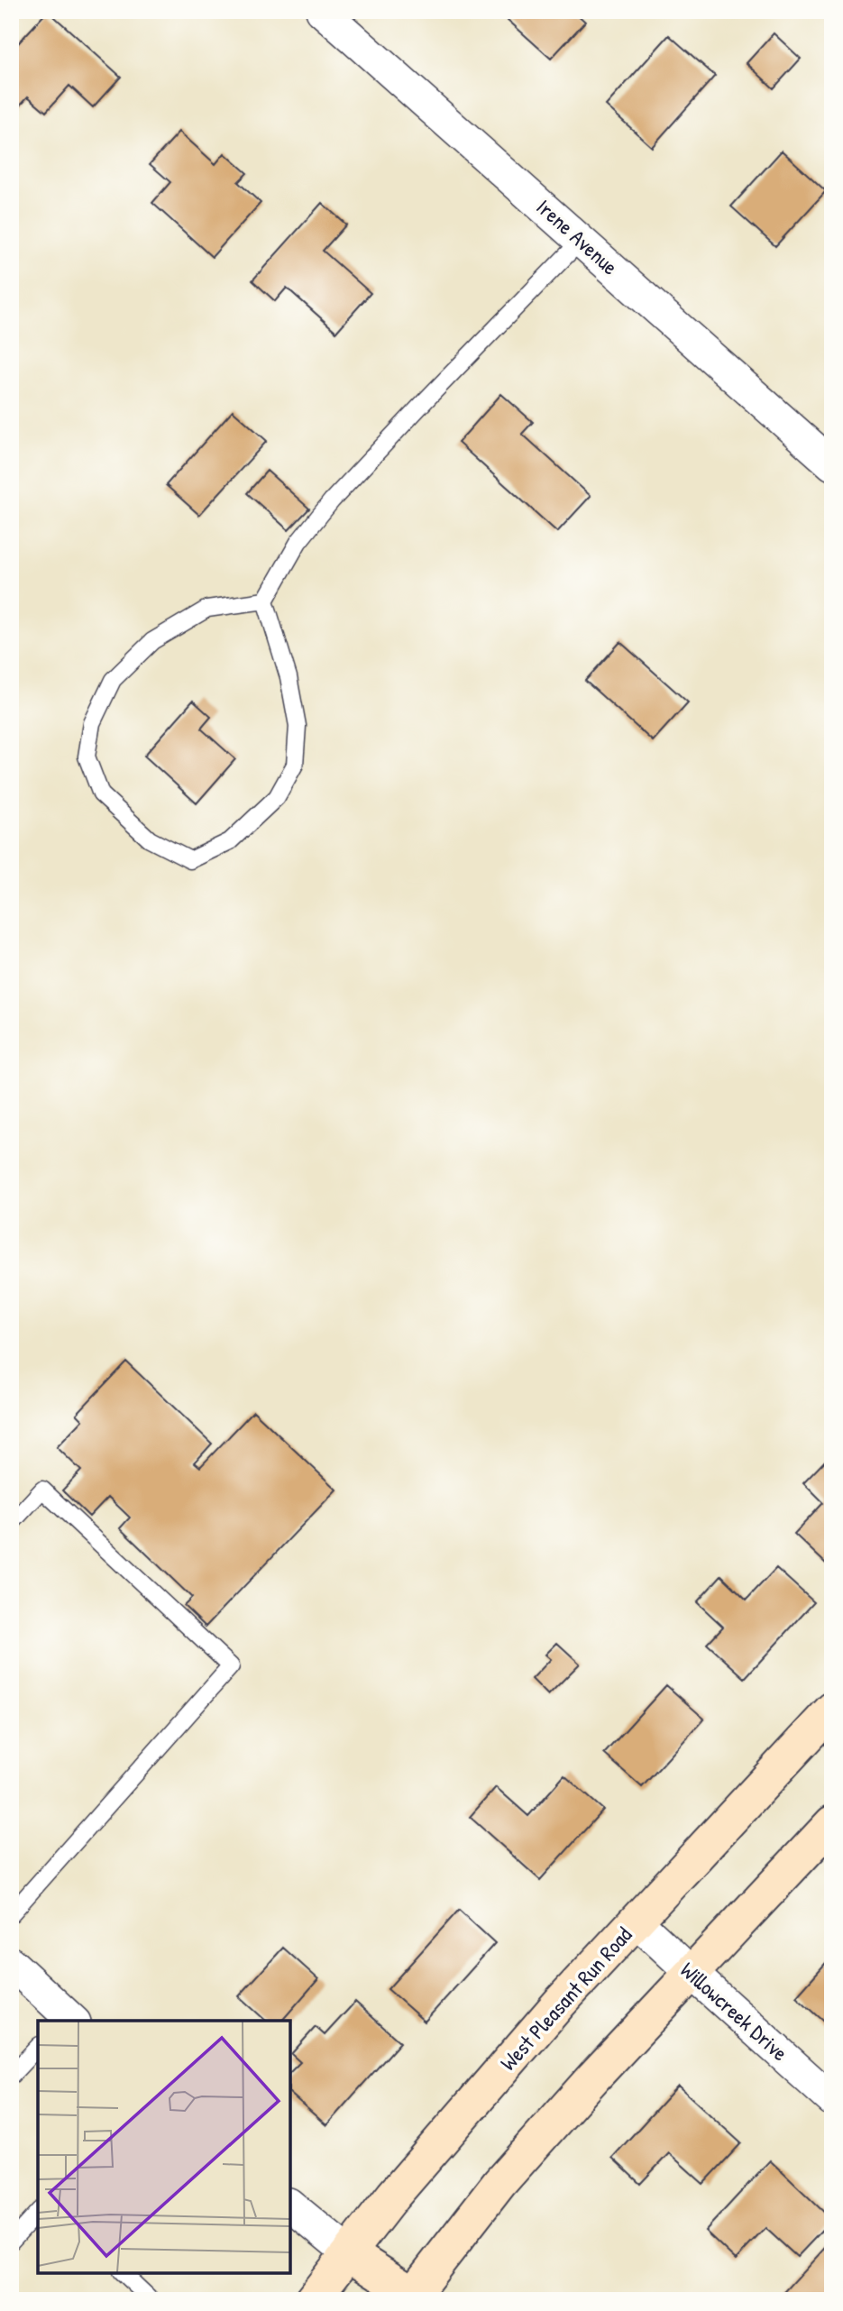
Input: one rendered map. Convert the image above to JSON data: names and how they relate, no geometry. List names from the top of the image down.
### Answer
{
  "streets": {
    "main road": ["West Pleasant Run Road"],
    "street": ["Irene Avenue", "Willowcreek Drive"]
  },
  "crossings": [
    ["West Pleasant Run Road", "Willowcreek Drive"]
  ]
}
